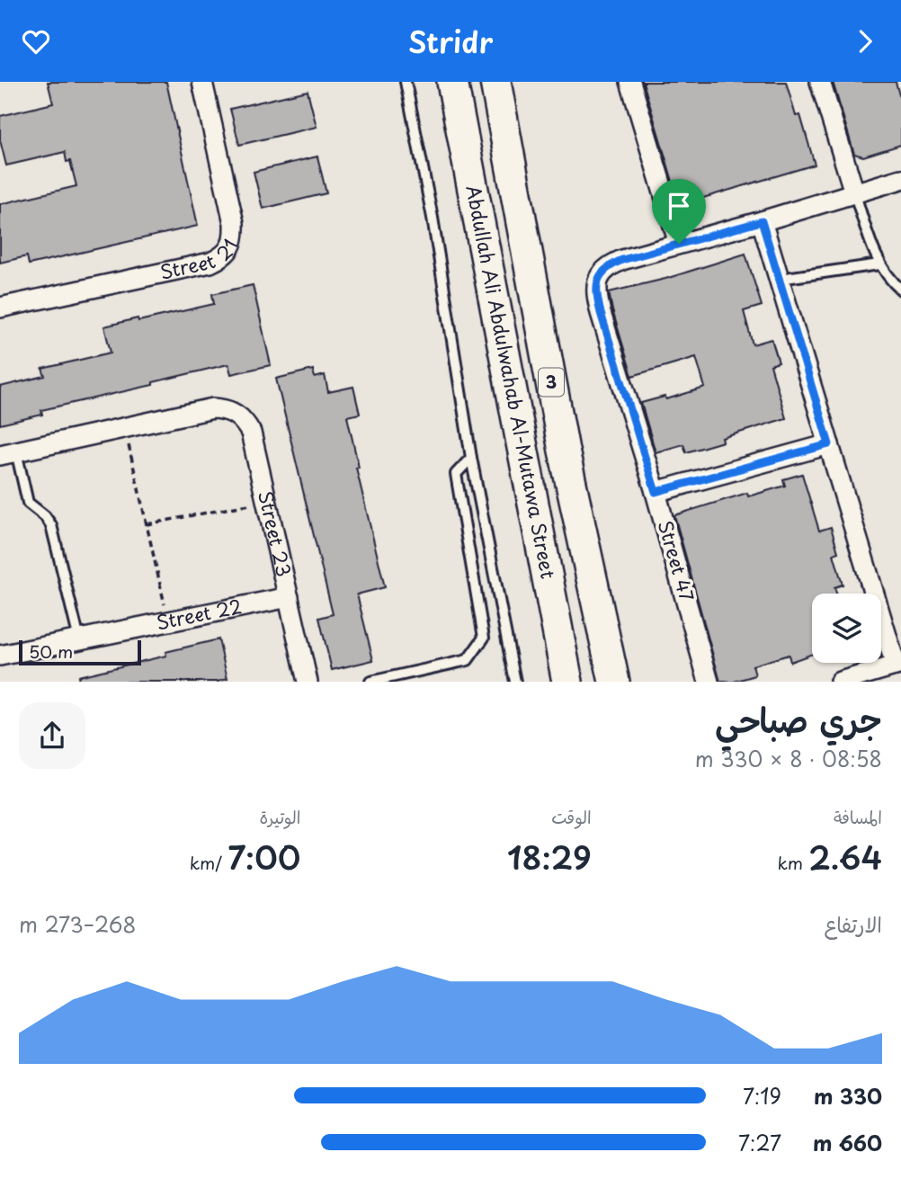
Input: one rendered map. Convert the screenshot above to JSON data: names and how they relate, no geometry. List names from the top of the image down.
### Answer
{
  "streets": {
    "main road": ["Abdullah Ali Abdulwahab Al-Mutawa Street", "3"],
    "street": [
      "Street 21",
      "Street 23",
      "Street 47",
      "Street 22"
    ]
  },
  "crossings": [
    ["Street 23", "Street 22"]
  ],
  "scale_bar": "50 m",
  "page": {
    "header": "Stridr",
    "scale": "50 m",
    "heading": ["جري صباحي", "08:58 · 8 × 330 m"],
    "stats": [
      ["المسافة", "2.64 km"],
      ["الوقت", "18:29"],
      ["الوتيرة", "7:00 /km"]
    ],
    "chart": ["الارتفاع", "268–273 m"],
    "list": [
      {
        "name": "330 m",
        "note": "7:19"
      },
      {
        "name": "660 m",
        "note": "7:27"
      }
    ]
  }
}
